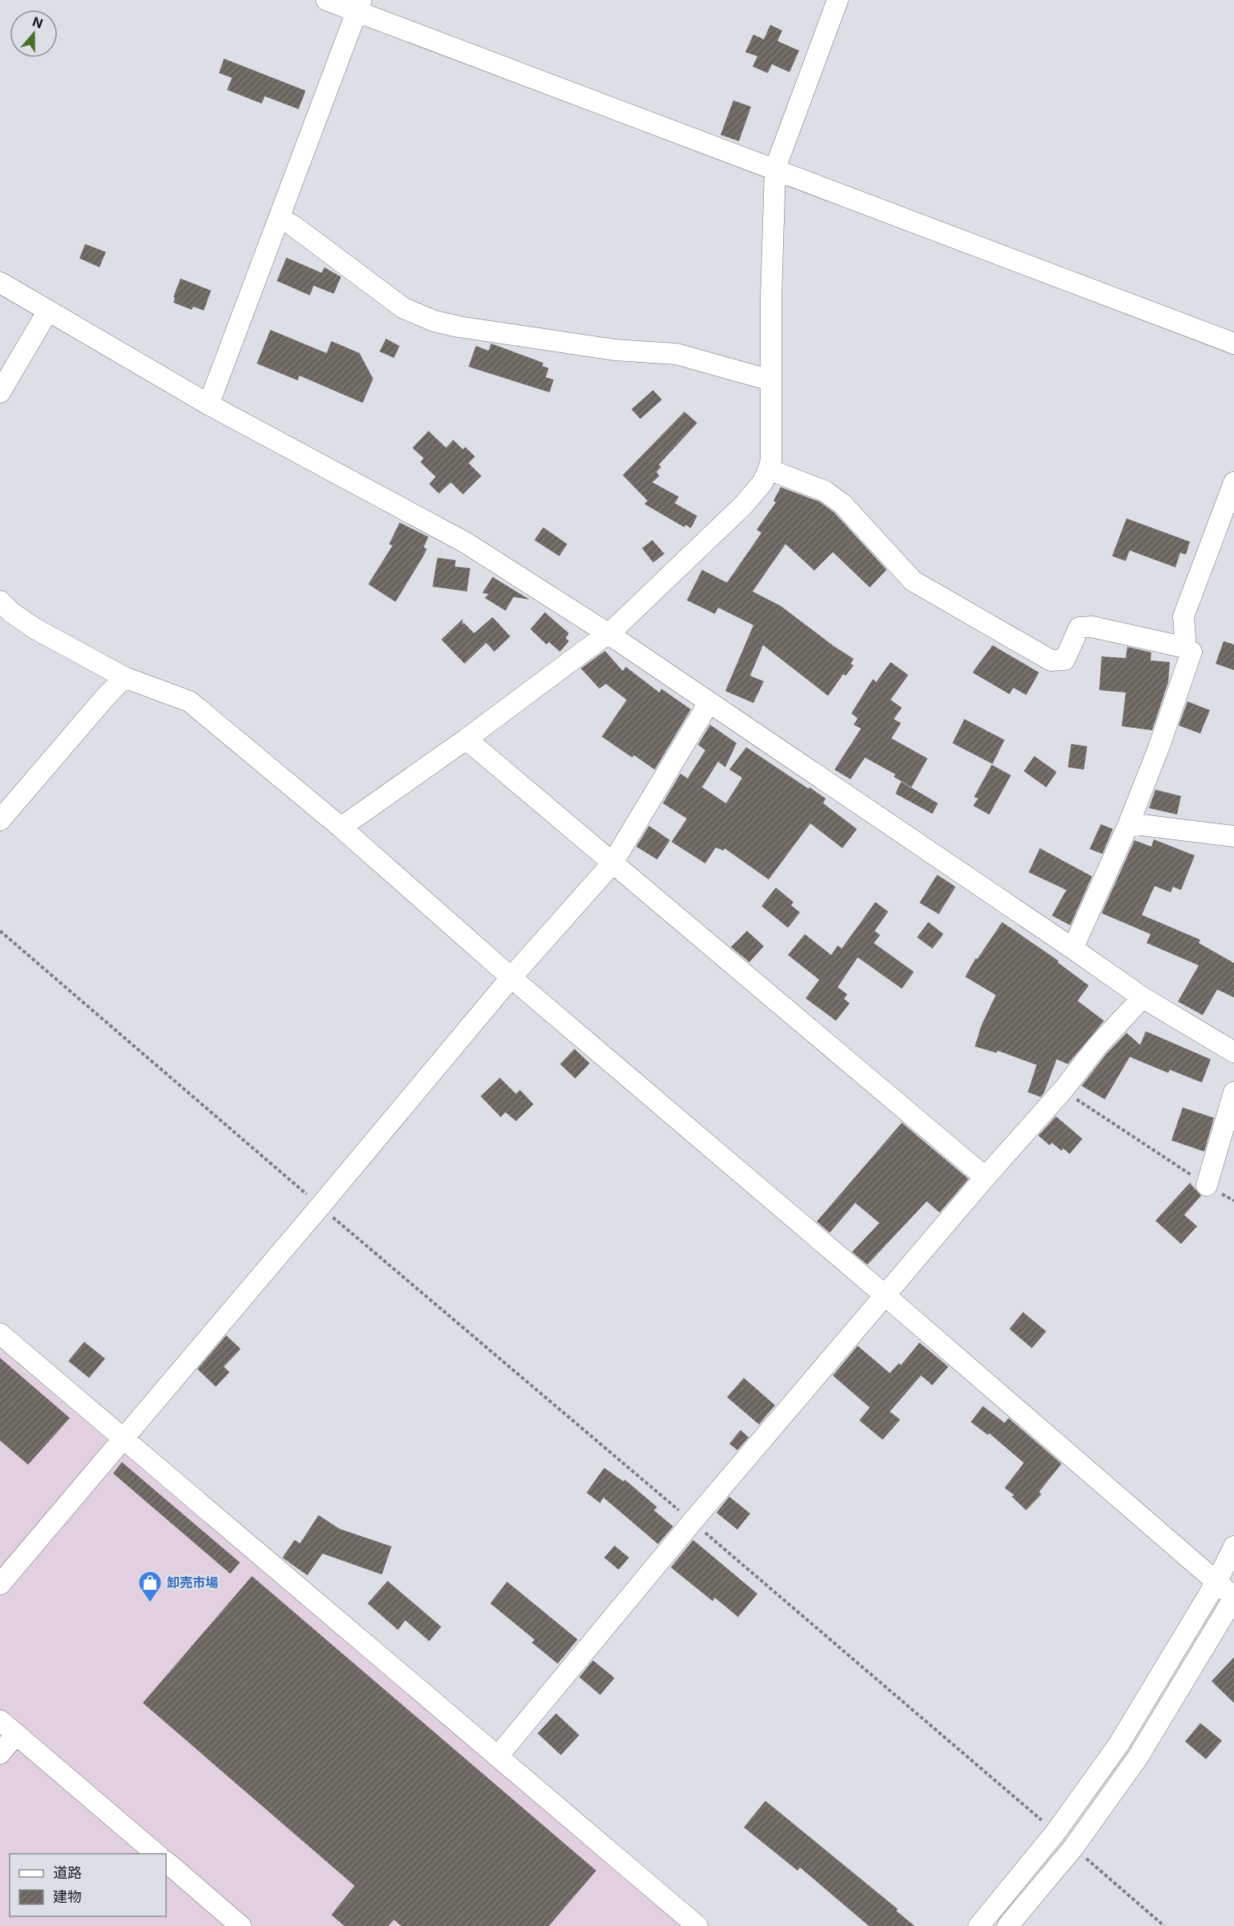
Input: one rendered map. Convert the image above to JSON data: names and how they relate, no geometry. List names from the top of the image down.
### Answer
{
  "places": {
    "shop": ["卸売市場"]
  },
  "legend": ["道路", "建物"],
  "north": "top"
}
